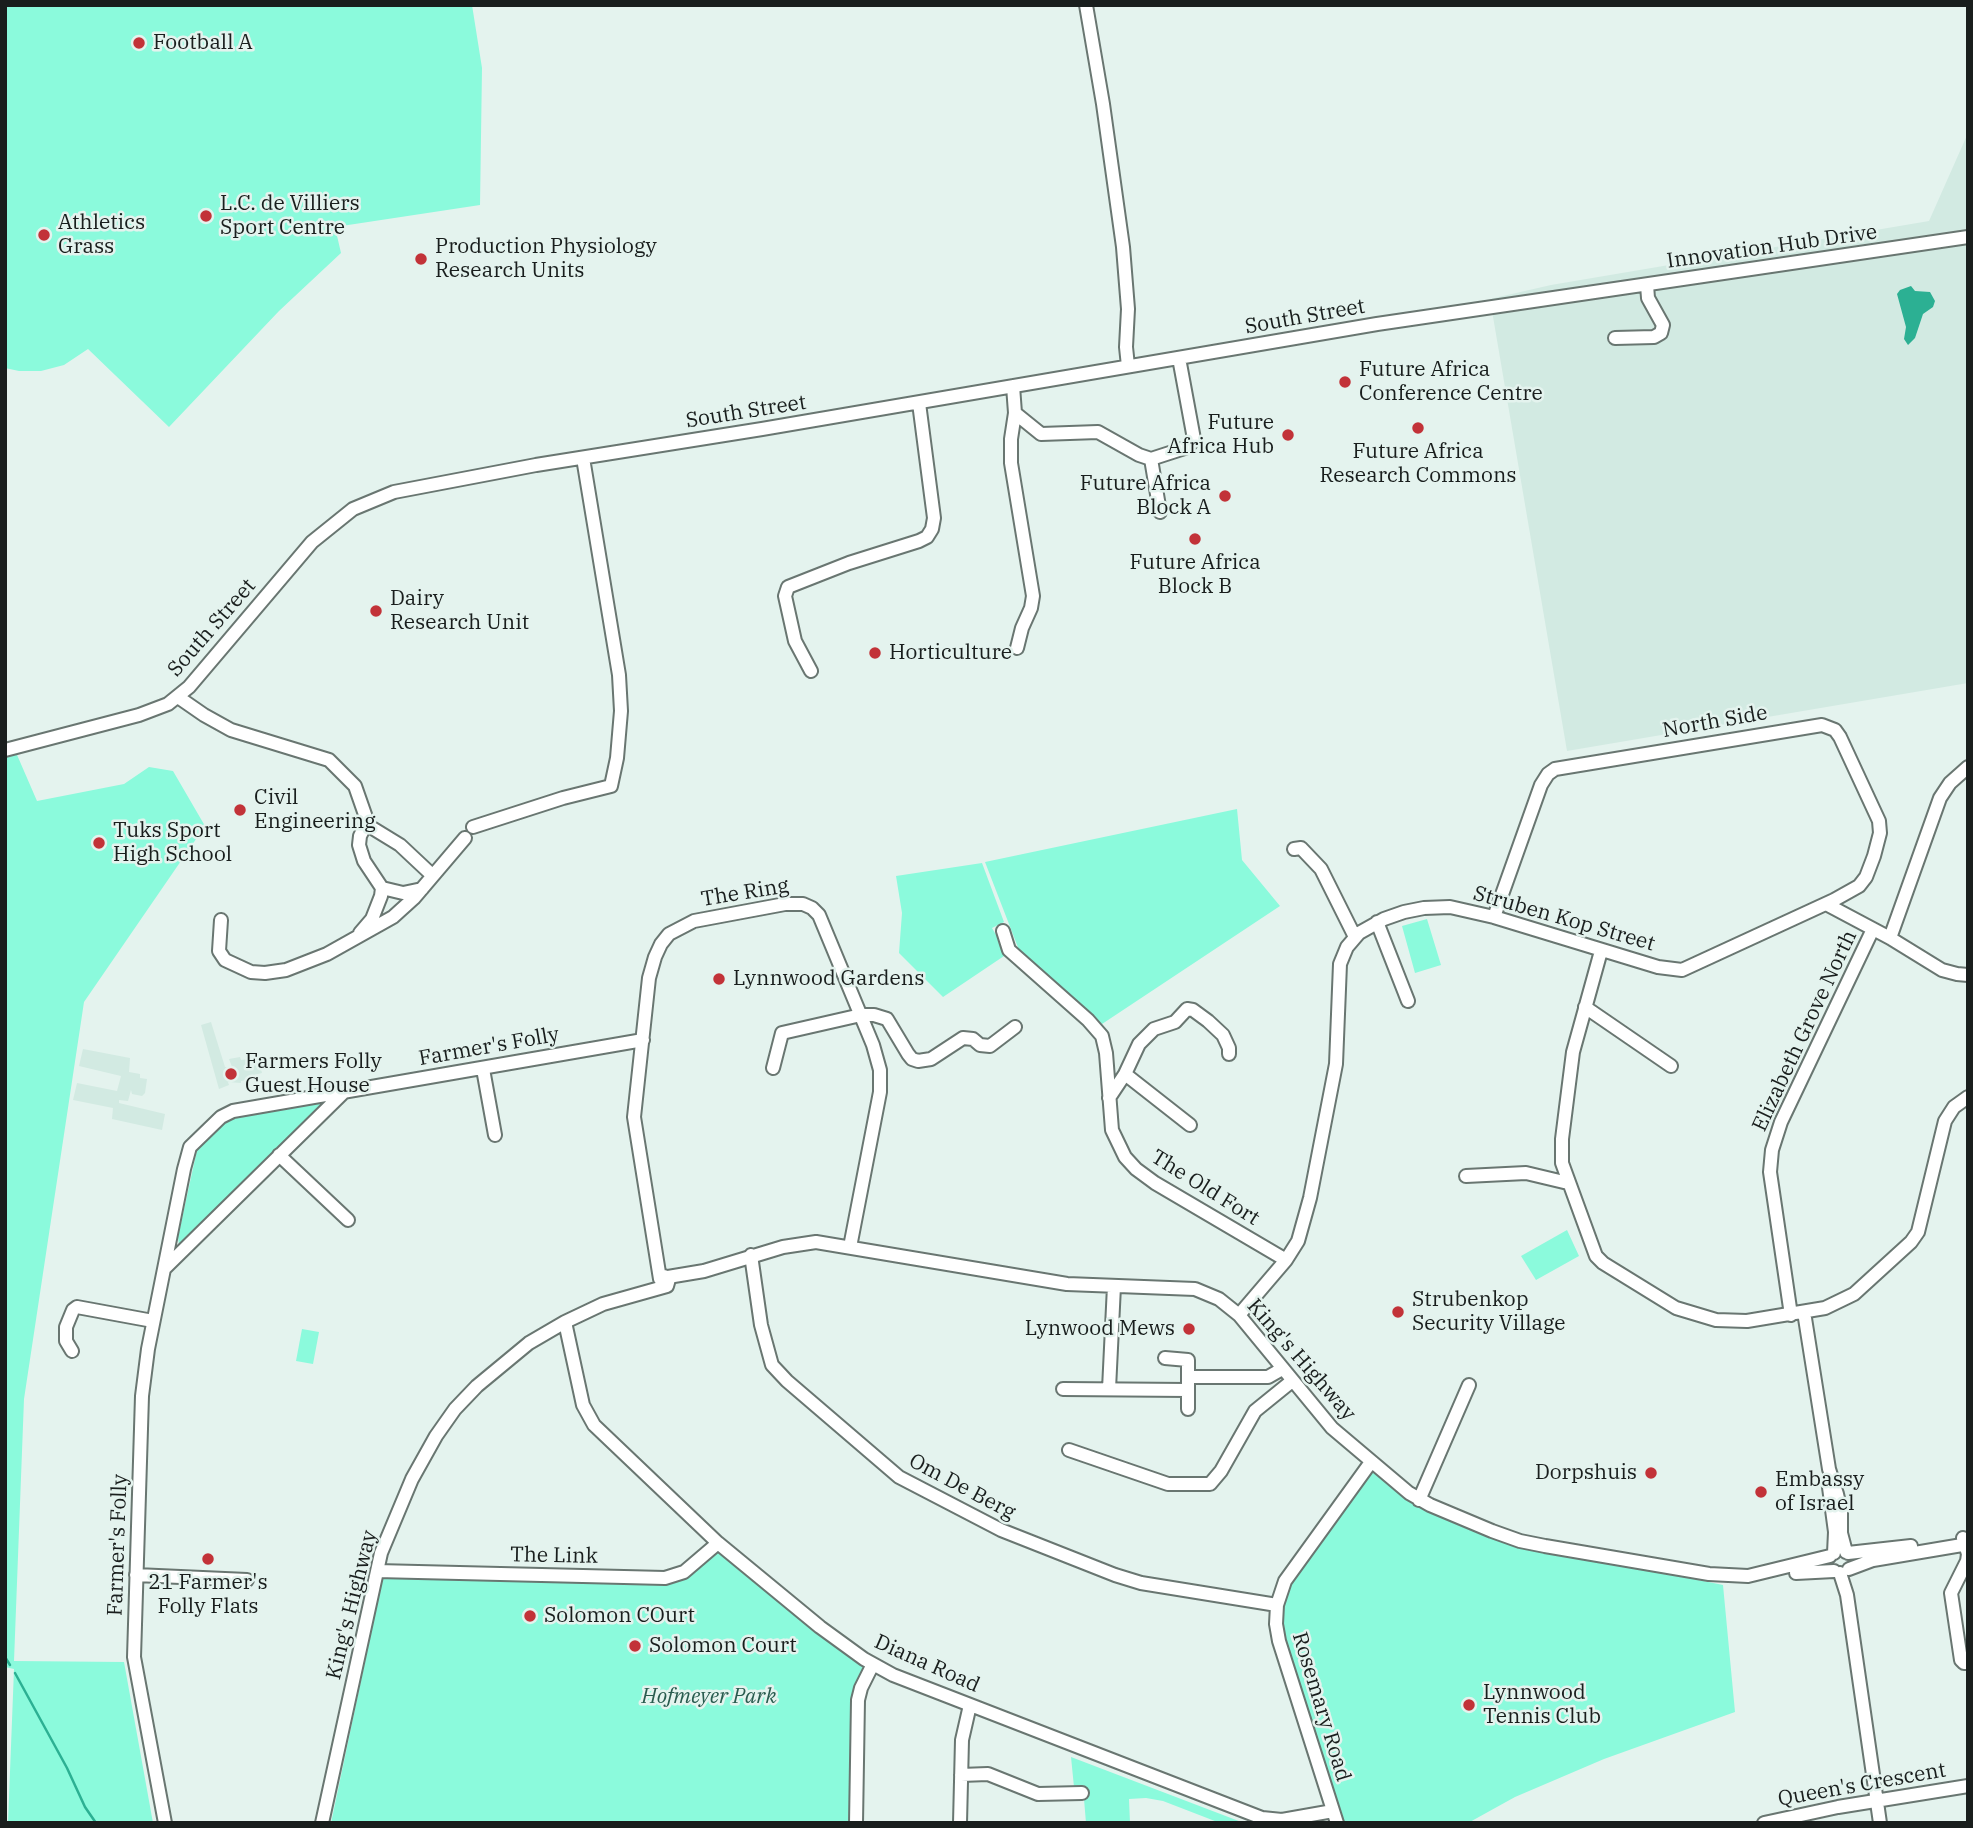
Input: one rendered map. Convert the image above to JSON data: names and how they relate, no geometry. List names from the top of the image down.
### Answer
{
  "streets": {
    "street": [
      "Innovation Hub Drive",
      "South Street",
      "North Side",
      "The Ring",
      "Struben Kop Street",
      "Elizabeth Grove North",
      "Farmer's Folly",
      "The Old Fort",
      "King's Highway",
      "Om De Berg",
      "The Link",
      "Diana Road",
      "Rosemary Road",
      "Queen's Crescent"
    ]
  },
  "crossings": [
    ["Innovation Hub Drive", "South Street"],
    ["North Side", "Struben Kop Street"],
    ["The Ring", "Farmer's Folly"],
    ["The Ring", "King's Highway"],
    ["Struben Kop Street", "The Old Fort"],
    ["Struben Kop Street", "King's Highway"],
    ["Elizabeth Grove North", "King's Highway"],
    ["King's Highway", "Om De Berg"],
    ["King's Highway", "The Link"],
    ["King's Highway", "Diana Road"],
    ["King's Highway", "Rosemary Road"],
    ["Om De Berg", "Rosemary Road"],
    ["The Link", "Diana Road"],
    ["Diana Road", "Rosemary Road"]
  ],
  "parks": ["Hofmeyer Park"],
  "places": [
    "Football A",
    "L.C. de Villiers Sport Centre",
    "Athletics Grass",
    "Production Physiology Research Units",
    "Future Africa Conference Centre",
    "Future Africa Research Commons",
    "Future Africa Hub",
    "Future Africa Block A",
    "Future Africa Block B",
    "Dairy Research Unit",
    "Horticulture",
    "Civil Engineering",
    "Tuks Sport High School",
    "Lynnwood Gardens",
    "Farmers Folly Guest House",
    "Strubenkop Security Village",
    "Lynwood Mews",
    "Dorpshuis",
    "Embassy of Israel",
    "21 Farmer's Folly Flats",
    "Solomon COurt",
    "Solomon Court",
    "Lynnwood Tennis Club"
  ]
}
